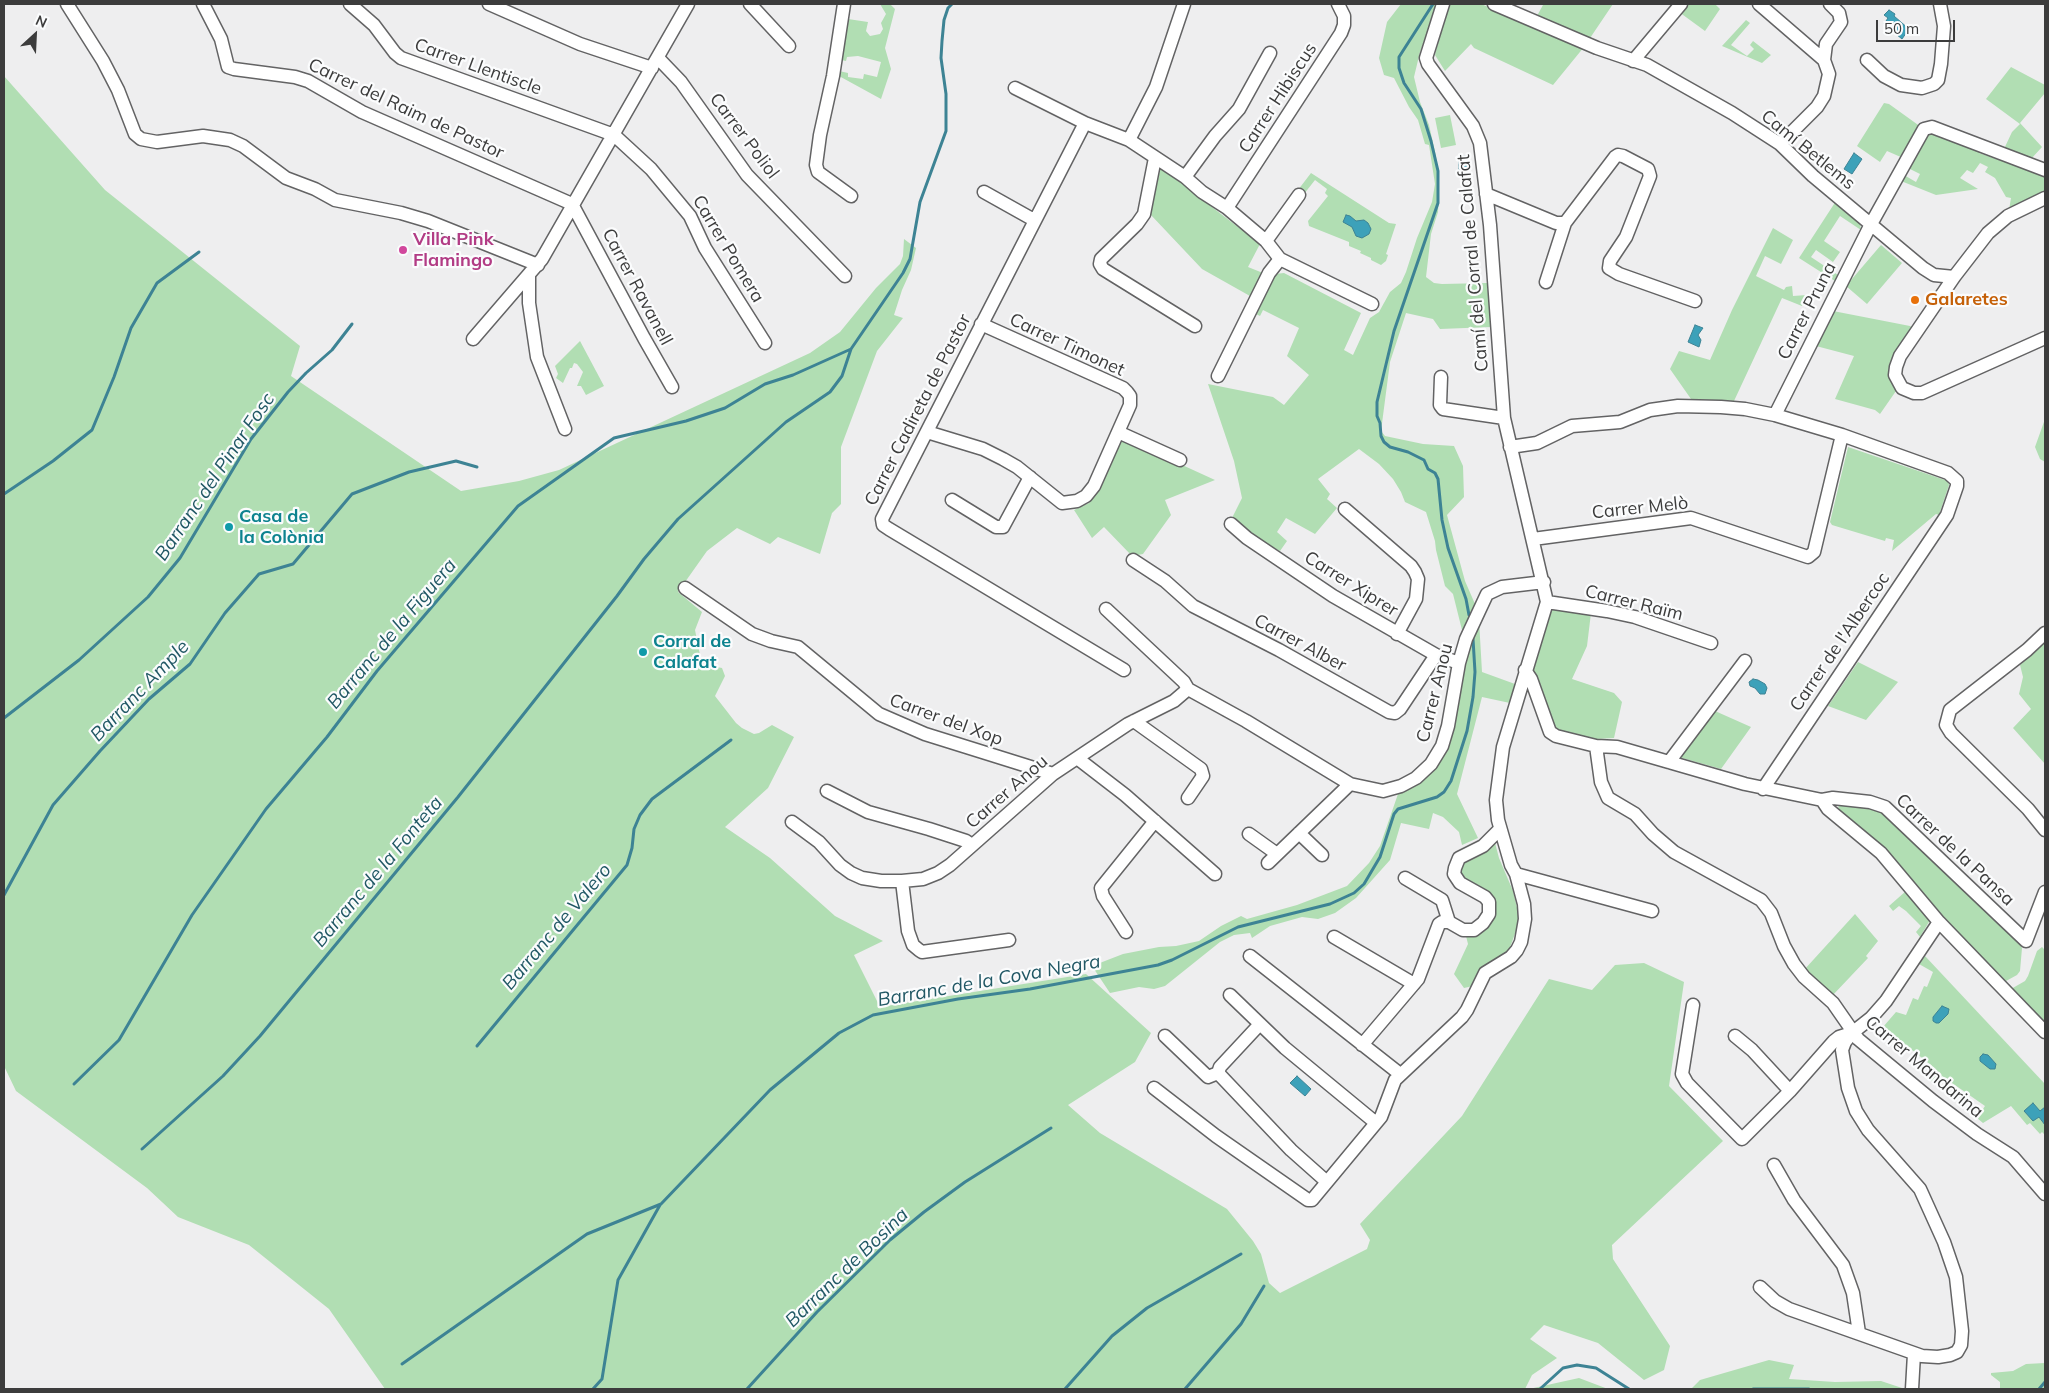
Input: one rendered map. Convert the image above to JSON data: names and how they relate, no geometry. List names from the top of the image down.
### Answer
{
  "streets": {
    "street": [
      "Carrer Llentiscle",
      "Carrer Hibiscus",
      "Carrer del Raim de Pastor",
      "Carrer Poliol",
      "Camí Betlems",
      "Carrer Pomera",
      "Camí del Corral de Calafat",
      "Carrer Ravanell",
      "Carrer Pruna",
      "Carrer Timonet",
      "Carrer Cadireta de Pastor",
      "Carrer Melò",
      "Carrer Xiprer",
      "Carrer Raïm",
      "Carrer de l'Albercoc",
      "Carrer Alber",
      "Carrer Anou",
      "Carrer del Xop",
      "Carrer de la Pansa",
      "Carrer Mandarina"
    ]
  },
  "crossings": [
    ["Carrer Llentiscle", "Carrer Pomera"],
    ["Carrer del Raim de Pastor", "Carrer Ravanell"],
    ["Camí Betlems", "Carrer Pruna"],
    ["Camí del Corral de Calafat", "Carrer Melò"],
    ["Camí del Corral de Calafat", "Carrer Raïm"],
    ["Camí del Corral de Calafat", "Carrer Anou"],
    ["Carrer Timonet", "Carrer Cadireta de Pastor"],
    ["Carrer Melò", "Carrer de l'Albercoc"],
    ["Carrer Xiprer", "Carrer Alber"],
    ["Carrer Xiprer", "Carrer Anou"],
    ["Carrer de l'Albercoc", "Carrer de la Pansa"],
    ["Carrer Anou", "Carrer del Xop"],
    ["Carrer de la Pansa", "Carrer Mandarina"]
  ],
  "water": [
    "Barranc del Pinar Fosc",
    "Barranc de la Figuera",
    "Barranc Ample",
    "Barranc de la Fonteta",
    "Barranc de Valero",
    "Barranc de la Cova Negra",
    "Barranc de Bosina"
  ],
  "places": [
    "Villa Pink Flamingo",
    "Galaretes",
    "Casa de la Colònia",
    "Corral de Calafat"
  ],
  "scale_bar": "50 m",
  "north": "top right"
}
